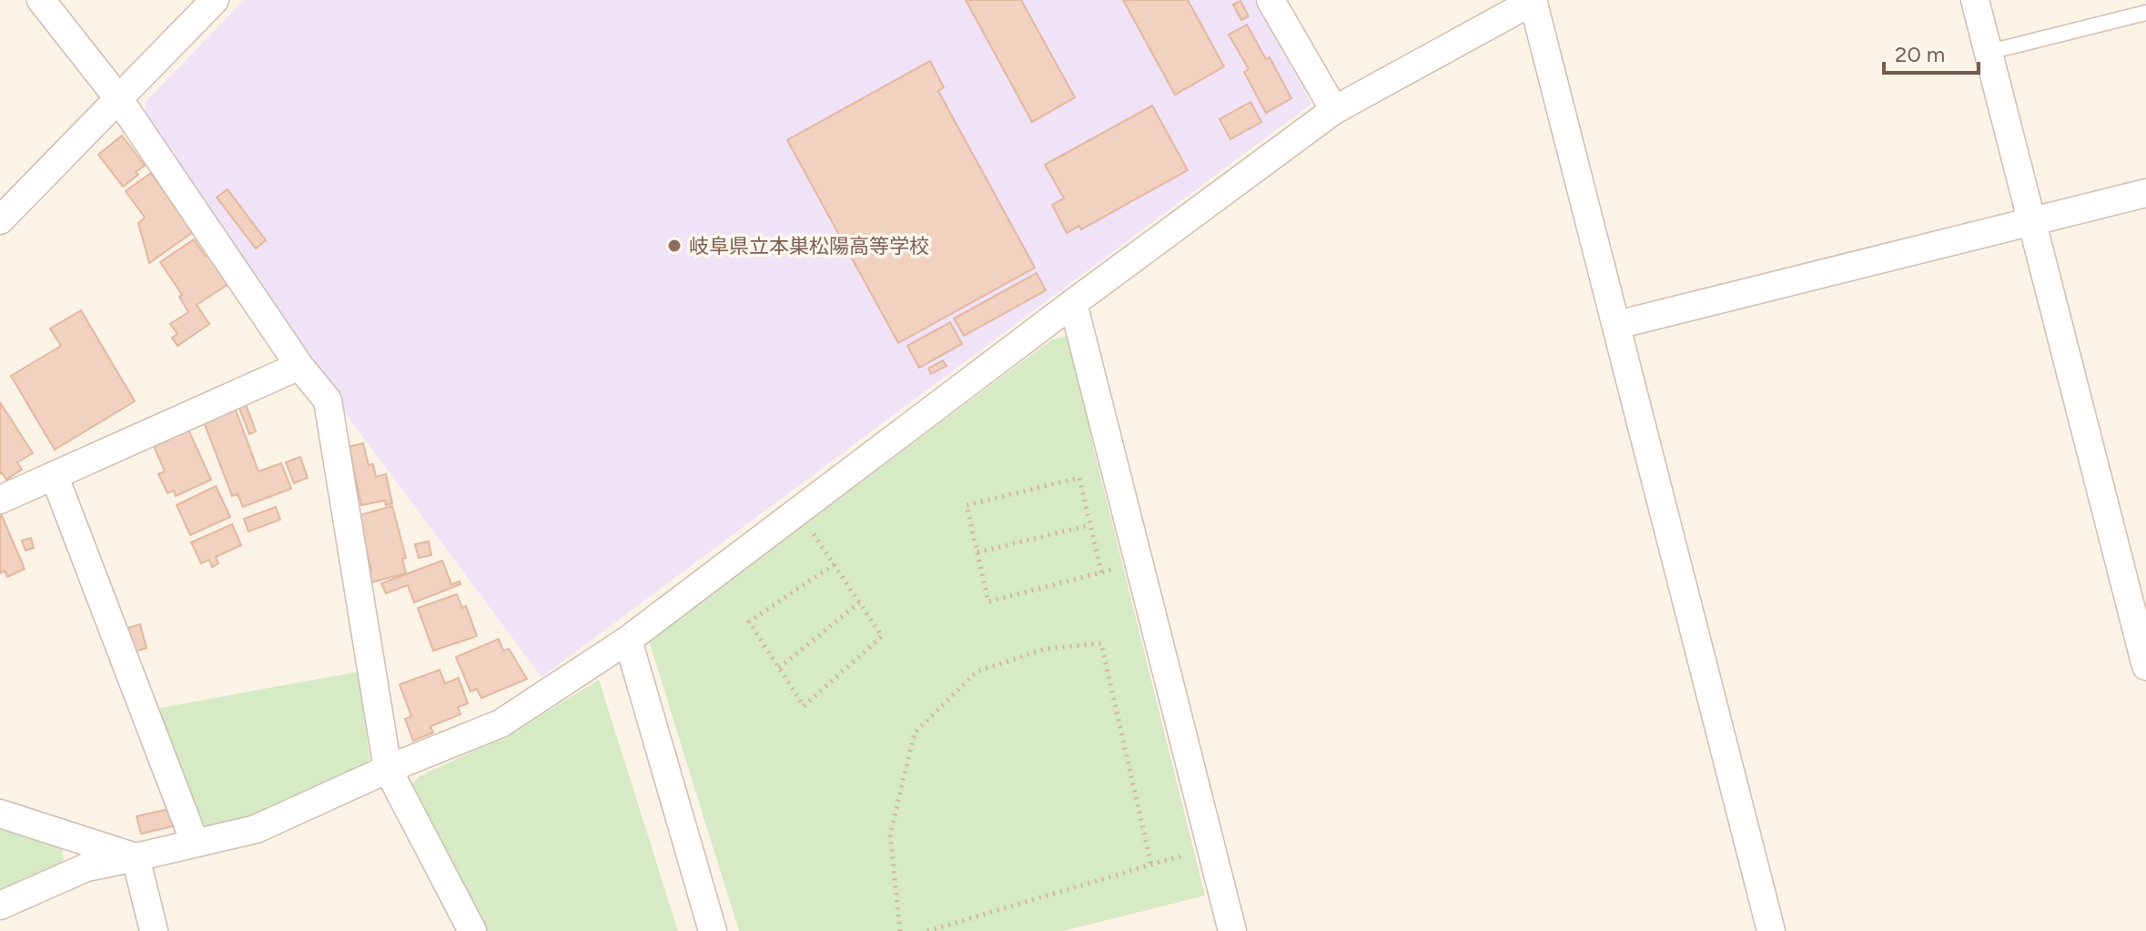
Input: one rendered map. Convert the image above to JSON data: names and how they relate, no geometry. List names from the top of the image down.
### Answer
{
  "places": ["岐阜県立本巣松陽高等学校"],
  "scale_bar": "20 m"
}
